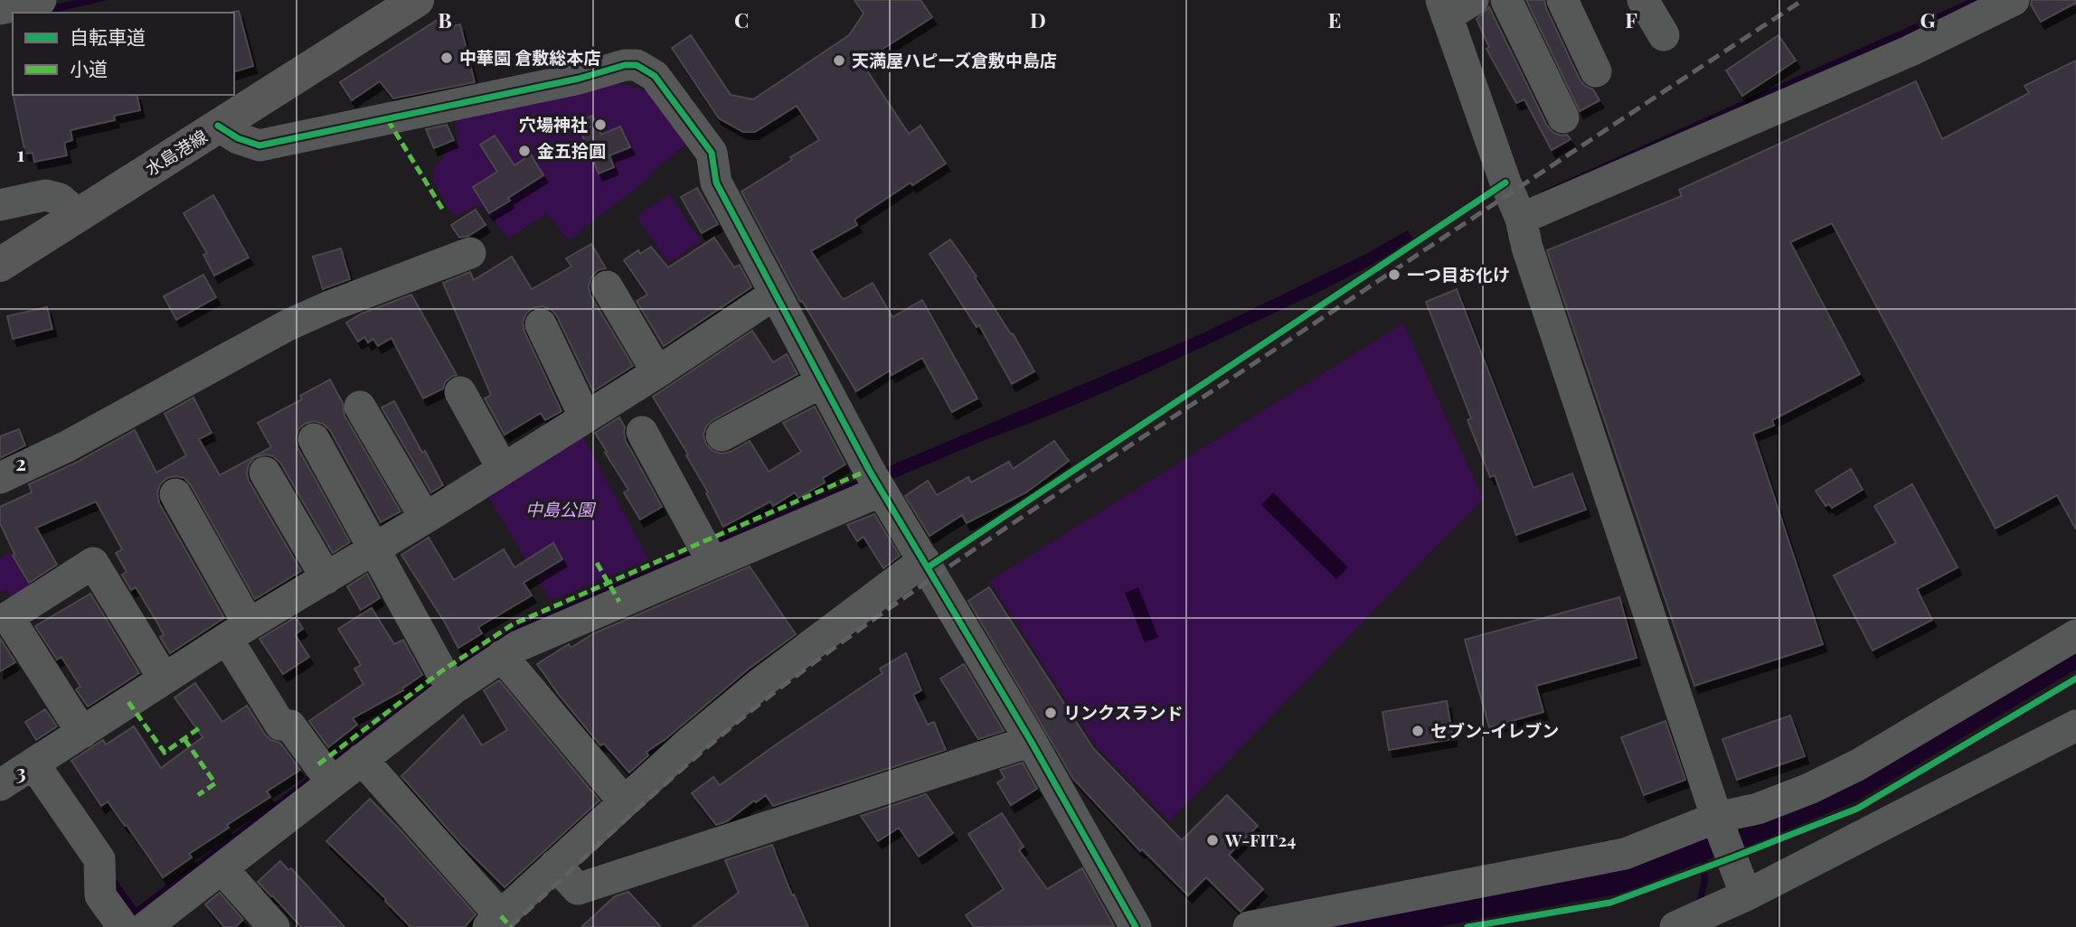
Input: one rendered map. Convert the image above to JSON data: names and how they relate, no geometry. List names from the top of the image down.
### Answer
{
  "streets": {
    "main road": ["水島港線"]
  },
  "parks": ["中島公園"],
  "places": [
    "中華園 倉敷総本店",
    "天満屋ハピーズ倉敷中島店",
    "穴場神社",
    "金五拾圓",
    "一つ目お化け",
    "リンクスランド",
    "セブン-イレブン",
    "W-FIT24"
  ],
  "legend": ["自転車道", "小道"],
  "grid": {
    "columns": [
      "B",
      "C",
      "D",
      "E",
      "F",
      "G"
    ],
    "rows": ["1", "2", "3"]
  }
}
